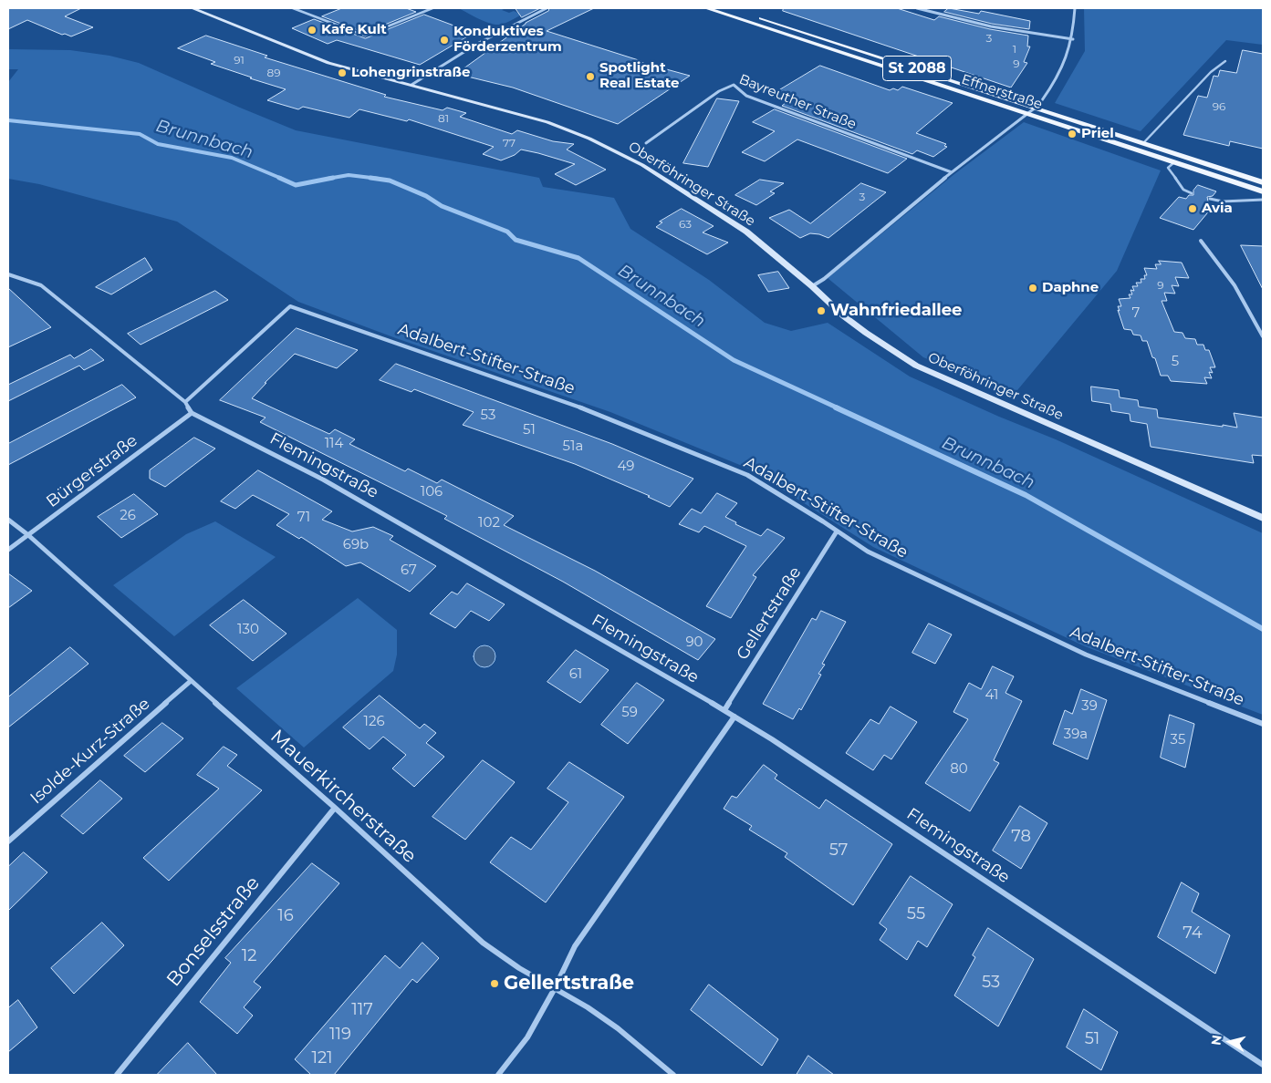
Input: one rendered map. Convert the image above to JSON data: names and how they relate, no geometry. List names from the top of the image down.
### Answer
{
  "streets": {
    "main road": ["St 2088", "Effnerstraße", "Oberföhringer Straße"],
    "street": [
      "Bayreuther Straße",
      "Adalbert-Stifter-Straße",
      "Flemingstraße",
      "Bürgerstraße",
      "Gellertstraße",
      "Isolde-Kurz-Straße",
      "Mauerkircherstraße",
      "Bonselsstraße"
    ]
  },
  "crossings": [
    ["Adalbert-Stifter-Straße", "Gellertstraße"],
    ["Flemingstraße", "Bürgerstraße"],
    ["Flemingstraße", "Gellertstraße"],
    ["Bürgerstraße", "Mauerkircherstraße"],
    ["Isolde-Kurz-Straße", "Mauerkircherstraße"],
    ["Mauerkircherstraße", "Bonselsstraße"]
  ],
  "water": ["Brunnbach"],
  "places": [
    "Kafe Kult",
    "Konduktives Förderzentrum",
    "Lohengrinstraße",
    "Spotlight Real Estate",
    "Priel",
    "Avia",
    "Daphne",
    "Wahnfriedallee",
    "Gellertstraße"
  ],
  "house_numbers": [
    "3",
    "1",
    "91",
    "9",
    "89",
    "96",
    "81",
    "77",
    "3",
    "63",
    "9",
    "7",
    "5",
    "53",
    "51",
    "114",
    "51a",
    "49",
    "106",
    "26",
    "71",
    "102",
    "69b",
    "67",
    "130",
    "90",
    "61",
    "41",
    "39",
    "59",
    "126",
    "39a",
    "35",
    "80",
    "78",
    "57",
    "55",
    "16",
    "74",
    "12",
    "53",
    "117",
    "119",
    "51",
    "121"
  ],
  "north": "left"
}
